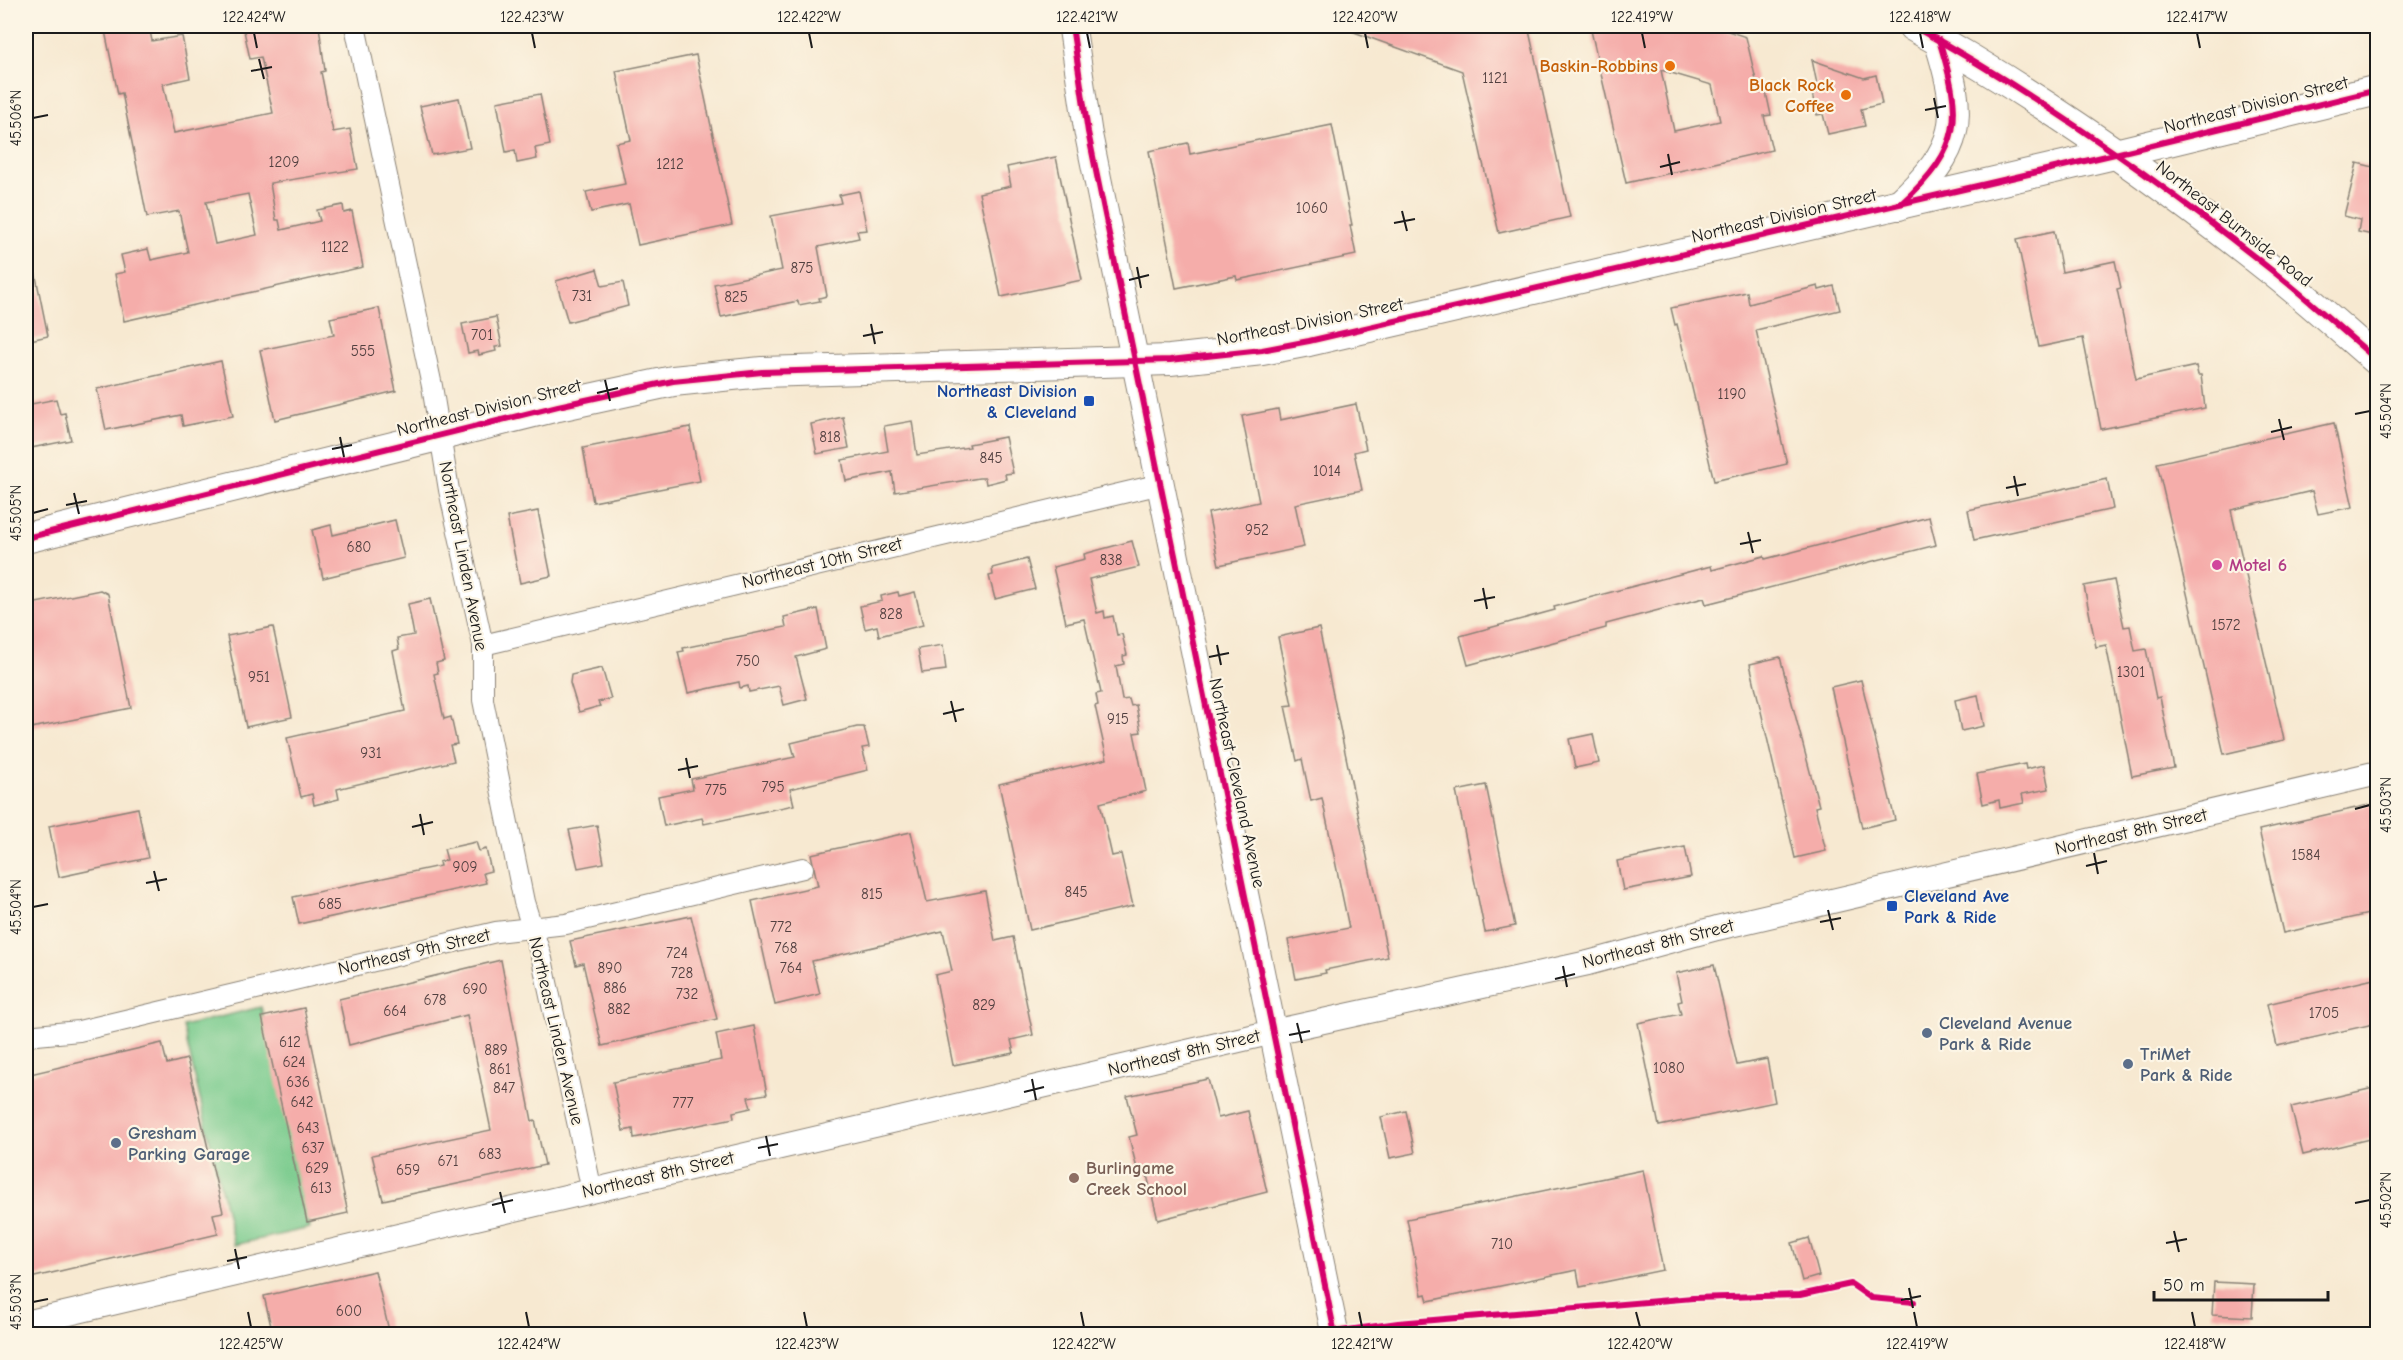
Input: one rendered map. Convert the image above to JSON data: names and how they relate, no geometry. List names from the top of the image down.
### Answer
{
  "streets": {
    "main road": ["Northeast Division Street", "Northeast Burnside Road", "Northeast Cleveland Avenue"],
    "street": [
      "Northeast Linden Avenue",
      "Northeast 10th Street",
      "Northeast 8th Street",
      "Northeast 9th Street"
    ]
  },
  "crossings": [
    ["Northeast Division Street", "Northeast Burnside Road"],
    ["Northeast Division Street", "Northeast Linden Avenue"],
    ["Northeast Division Street", "Northeast Cleveland Avenue"],
    ["Northeast Linden Avenue", "Northeast 10th Street"],
    ["Northeast Linden Avenue", "Northeast 8th Street"],
    ["Northeast Linden Avenue", "Northeast 9th Street"],
    ["Northeast 10th Street", "Northeast Cleveland Avenue"],
    ["Northeast Cleveland Avenue", "Northeast 8th Street"]
  ],
  "places": {
    "other": [
      "Baskin-Robbins",
      "Black Rock Coffee",
      "Motel 6",
      "Cleveland Avenue Park & Ride",
      "TriMet Park & Ride",
      "Gresham Parking Garage",
      "Burlingame Creek School"
    ],
    "transit": ["Northeast Division & Cleveland", "Cleveland Ave Park & Ride"]
  },
  "house_numbers": [
    "1121",
    "1209",
    "1212",
    "1060",
    "1122",
    "875",
    "731",
    "825",
    "701",
    "555",
    "1190",
    "818",
    "845",
    "1014",
    "952",
    "680",
    "838",
    "828",
    "1572",
    "750",
    "1301",
    "951",
    "915",
    "931",
    "795",
    "775",
    "1584",
    "909",
    "845",
    "815",
    "685",
    "772",
    "768",
    "724",
    "890",
    "764",
    "728",
    "886",
    "690",
    "732",
    "678",
    "829",
    "882",
    "664",
    "1705",
    "612",
    "889",
    "624",
    "1080",
    "861",
    "636",
    "847",
    "642",
    "777",
    "643",
    "637",
    "683",
    "671",
    "629",
    "659",
    "613",
    "710",
    "600"
  ],
  "scale_bar": "50 m",
  "coordinates": [
    "122.424°W",
    "122.423°W",
    "122.422°W",
    "122.421°W",
    "122.420°W",
    "122.419°W",
    "122.418°W",
    "122.417°W",
    "45.506°N",
    "45.504°N",
    "45.505°N",
    "45.503°N",
    "45.502°N",
    "122.425°W"
  ]
}
